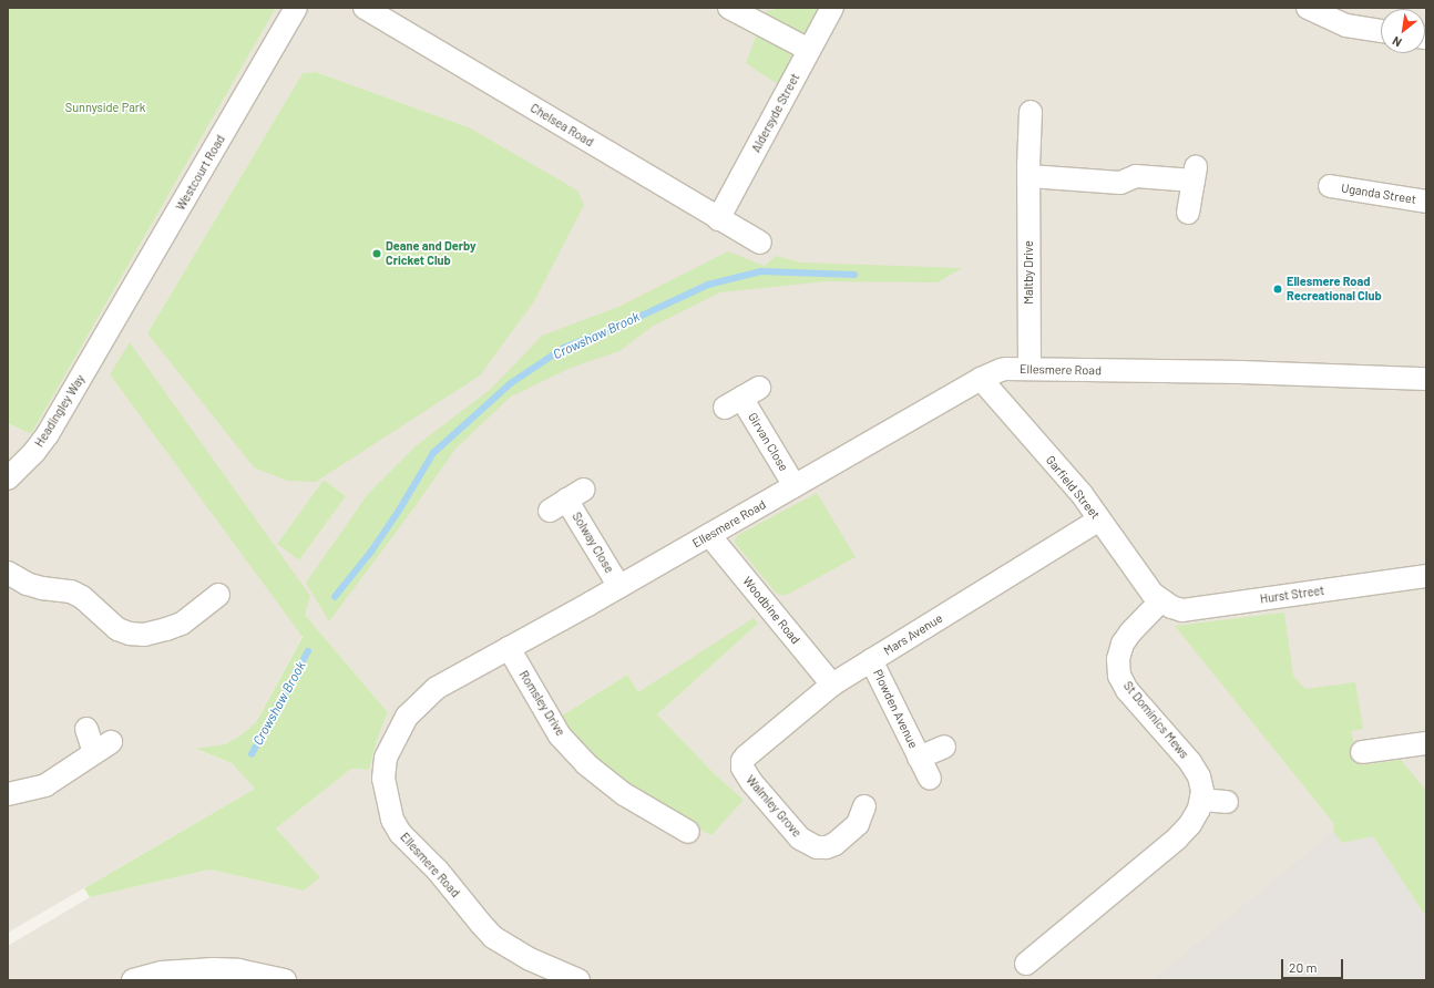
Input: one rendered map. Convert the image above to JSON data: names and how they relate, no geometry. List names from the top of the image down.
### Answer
{
  "streets": {
    "street": [
      "Aldersyde Street",
      "Chelsea Road",
      "Westcourt Road",
      "Uganda Street",
      "Maltby Drive",
      "Ellesmere Road",
      "Headingley Way",
      "Girvan Close",
      "Garfield Street",
      "Solway Close",
      "Hurst Street",
      "Woodbine Road",
      "Mars Avenue",
      "Romsley Drive",
      "Plowden Avenue",
      "St Dominics Mews",
      "Walmley Grove"
    ]
  },
  "crossings": [
    ["Aldersyde Street", "Chelsea Road"],
    ["Westcourt Road", "Headingley Way"],
    ["Maltby Drive", "Ellesmere Road"],
    ["Ellesmere Road", "Girvan Close"],
    ["Ellesmere Road", "Garfield Street"],
    ["Ellesmere Road", "Solway Close"],
    ["Ellesmere Road", "Woodbine Road"],
    ["Ellesmere Road", "Romsley Drive"],
    ["Garfield Street", "Hurst Street"],
    ["Garfield Street", "Mars Avenue"],
    ["Garfield Street", "St Dominics Mews"],
    ["Hurst Street", "St Dominics Mews"],
    ["Woodbine Road", "Mars Avenue"],
    ["Mars Avenue", "Plowden Avenue"],
    ["Mars Avenue", "Walmley Grove"]
  ],
  "water": ["Crowshaw Brook"],
  "parks": ["Sunnyside Park"],
  "places": ["Deane and Derby Cricket Club", "Ellesmere Road Recreational Club"],
  "scale_bar": "20 m",
  "north": "bottom left"
}
